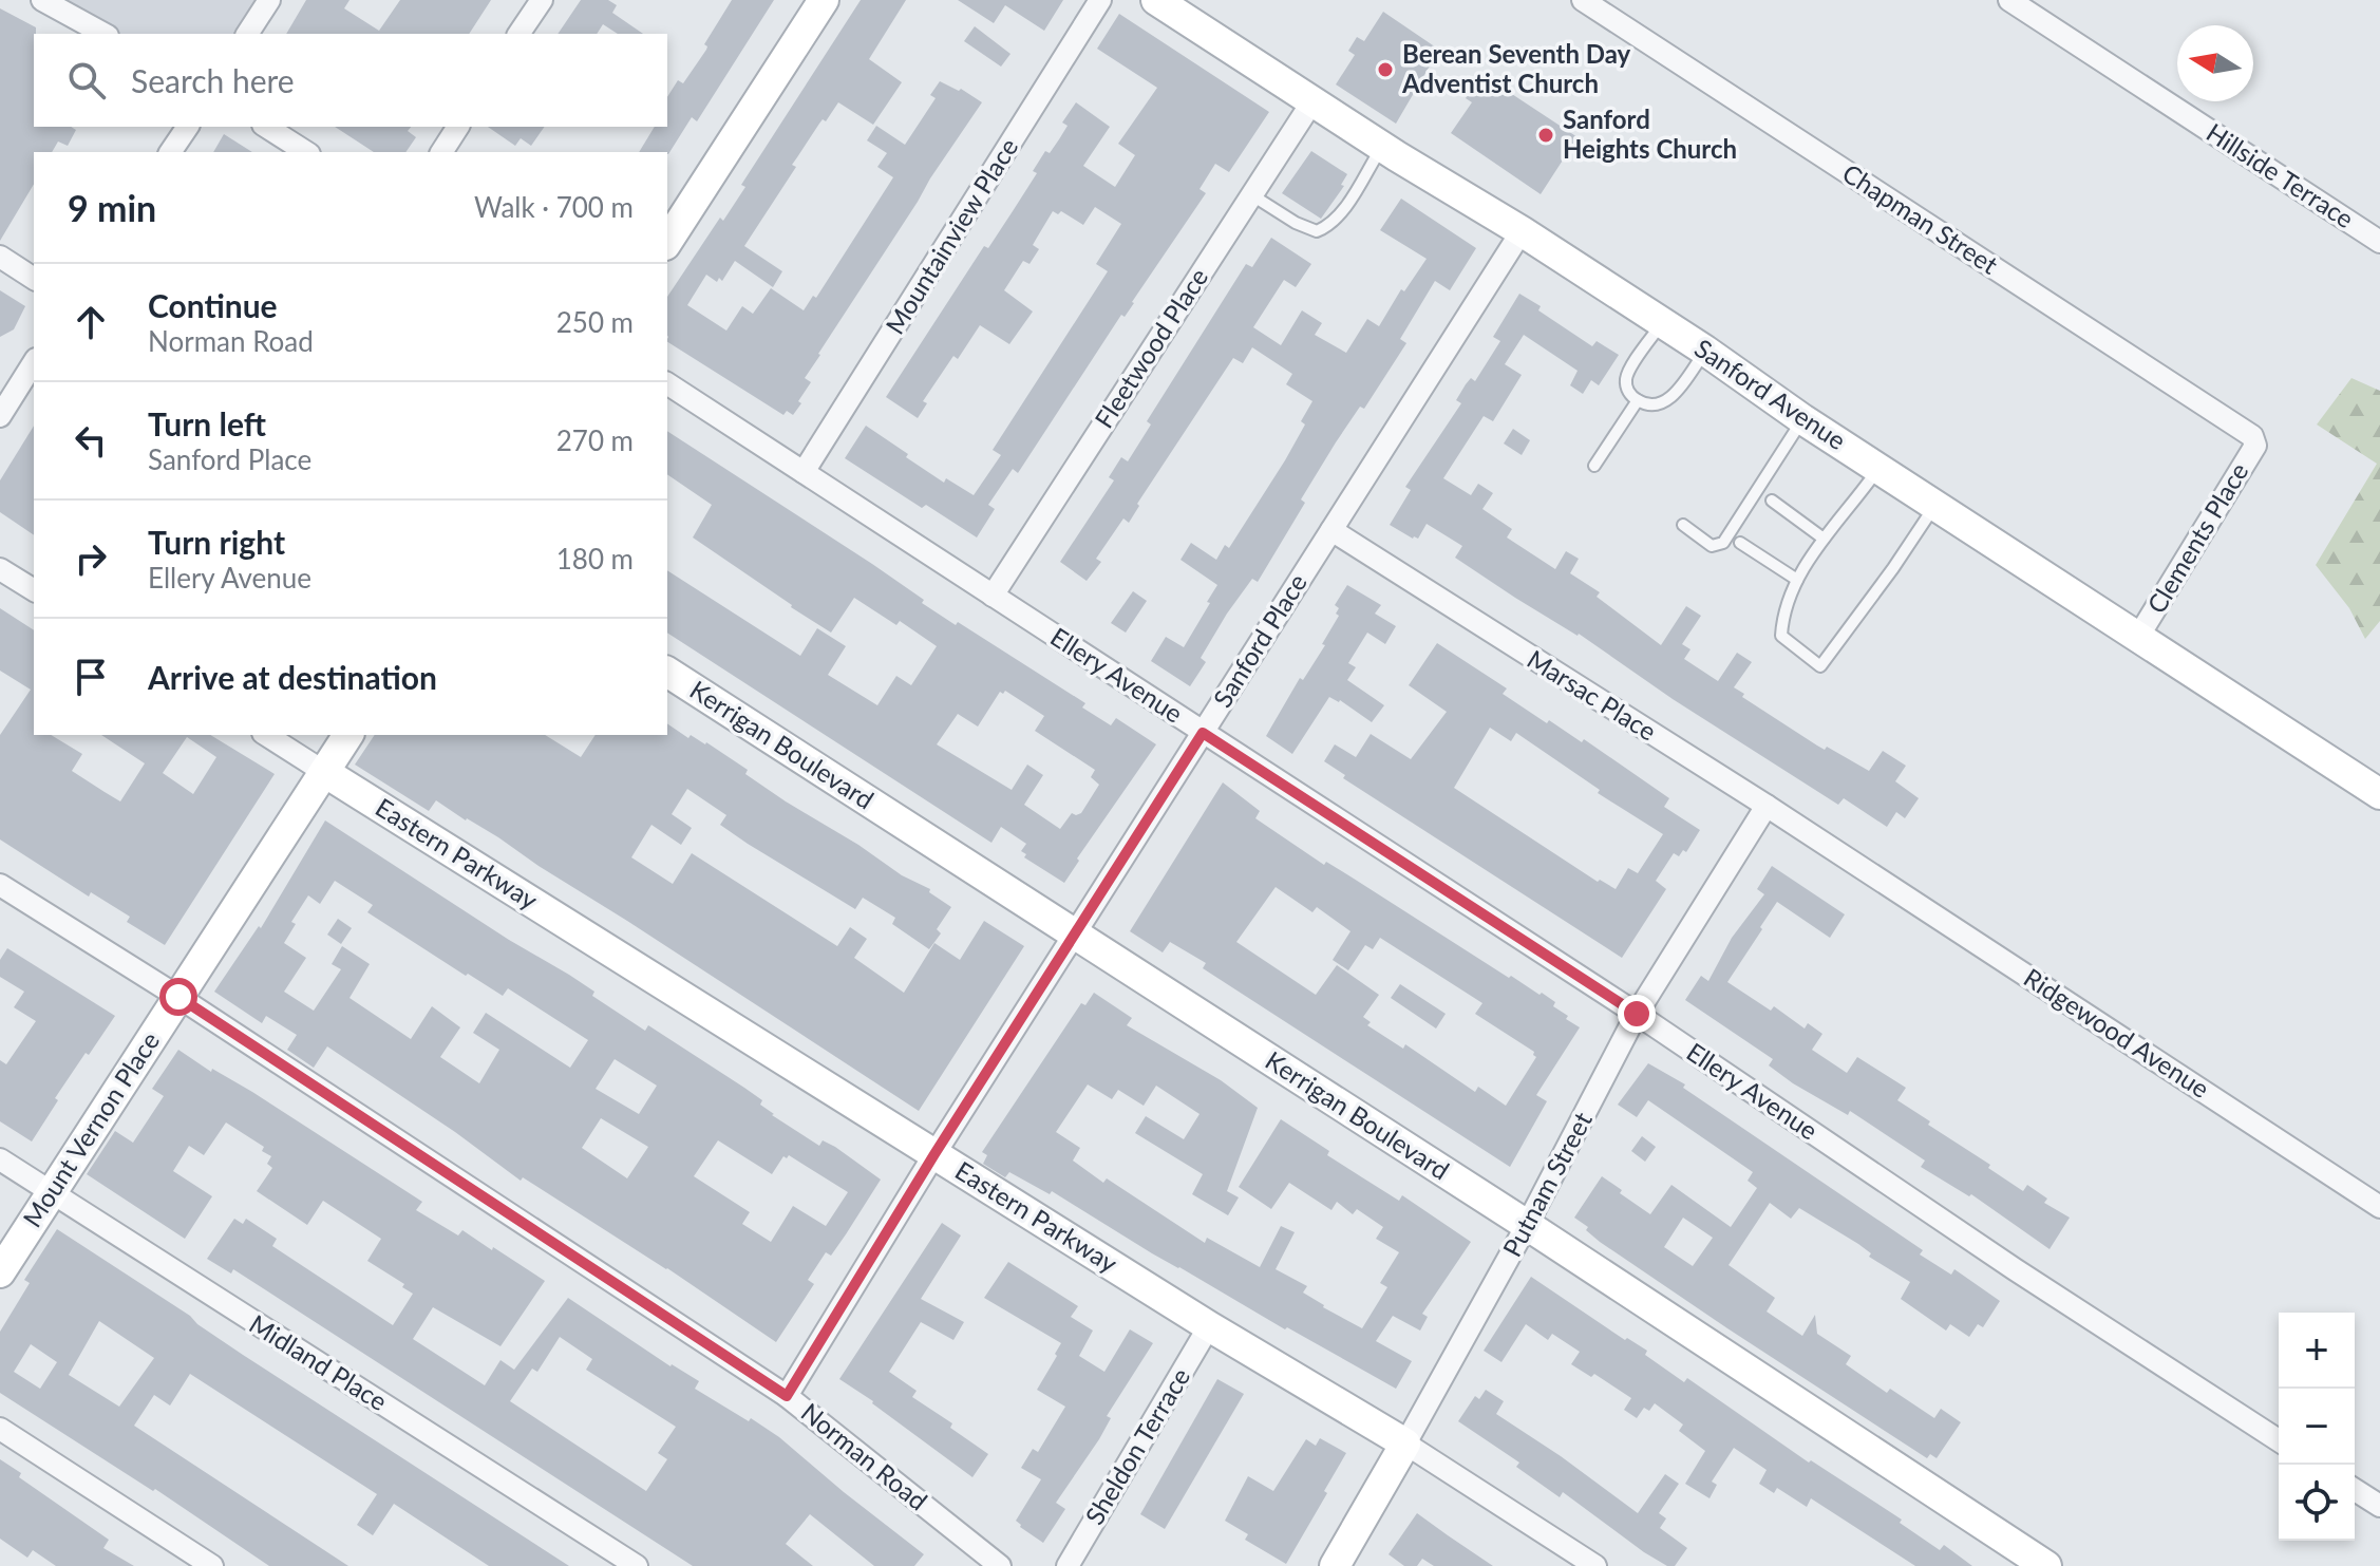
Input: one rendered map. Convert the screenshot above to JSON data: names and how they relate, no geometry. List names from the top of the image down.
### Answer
{
  "streets": {
    "street": [
      "Hillside Terrace",
      "Chapman Street",
      "Mountainview Place",
      "Fleetwood Place",
      "Sanford Avenue",
      "Clements Place",
      "Sanford Place",
      "Ellery Avenue",
      "Marsac Place",
      "Kerrigan Boulevard",
      "Eastern Parkway",
      "Ridgewood Avenue",
      "Mount Vernon Place",
      "Putnam Street",
      "Midland Place",
      "Sheldon Terrace",
      "Norman Road"
    ]
  },
  "crossings": [
    ["Chapman Street", "Clements Place"],
    ["Mountainview Place", "Ellery Avenue"],
    ["Fleetwood Place", "Sanford Avenue"],
    ["Fleetwood Place", "Ellery Avenue"],
    ["Sanford Avenue", "Clements Place"],
    ["Sanford Avenue", "Sanford Place"],
    ["Sanford Place", "Ellery Avenue"],
    ["Sanford Place", "Marsac Place"],
    ["Sanford Place", "Kerrigan Boulevard"],
    ["Sanford Place", "Eastern Parkway"],
    ["Sanford Place", "Norman Road"],
    ["Ellery Avenue", "Putnam Street"],
    ["Marsac Place", "Ridgewood Avenue"],
    ["Marsac Place", "Putnam Street"],
    ["Kerrigan Boulevard", "Putnam Street"],
    ["Eastern Parkway", "Mount Vernon Place"],
    ["Eastern Parkway", "Putnam Street"],
    ["Eastern Parkway", "Sheldon Terrace"],
    ["Mount Vernon Place", "Midland Place"],
    ["Mount Vernon Place", "Norman Road"]
  ],
  "places": ["Berean Seventh Day Adventist Church", "Sanford Heights Church"],
  "north": "left",
  "page": {
    "search": "Search here",
    "heading": ["9 min", "Walk · 700 m"],
    "list": [
      ["Continue", "Norman Road", "250 m"],
      ["Turn left", "Sanford Place", "270 m"],
      ["Turn right", "Ellery Avenue", "180 m"],
      "Arrive at destination"
    ],
    "map_buttons": ["+", "−"]
  }
}
